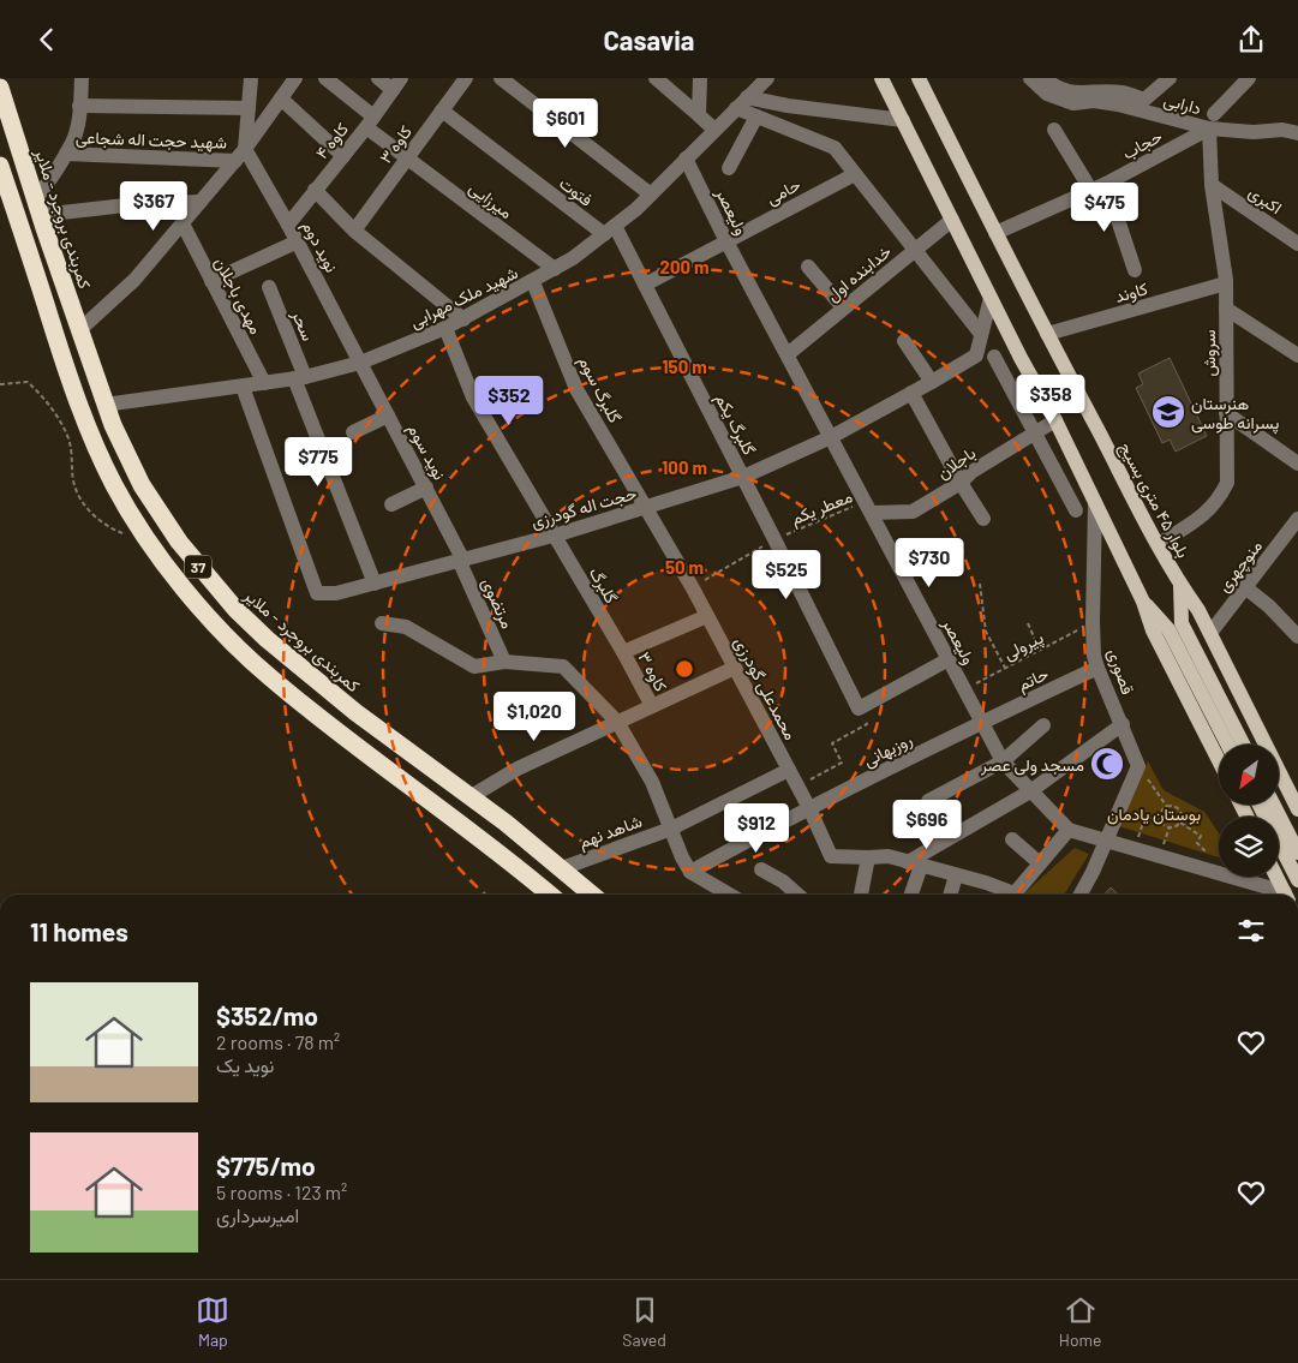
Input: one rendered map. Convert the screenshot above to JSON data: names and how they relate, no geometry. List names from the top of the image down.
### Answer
{
  "streets": {
    "highway": ["کمربندی بروجرد - ملایر", "37"],
    "main road": ["بلوار ۴۵ متری بسیج"],
    "street": [
      "دارابی",
      "شهید حجت اله شجاعی",
      "کاوه ۴",
      "کاوه ۳",
      "حجاب",
      "فتوت",
      "حامی",
      "میرزایی",
      "اکبری",
      "ولیعصر",
      "نوید دوم",
      "خدابنده اول",
      "کاوند",
      "مهدی باجلان",
      "شهید ملک مهرابی",
      "سحر",
      "سروش",
      "گلبرگ سوم",
      "گلبرگ یکم",
      "نوید سوم",
      "باجلان",
      "حجت اله گودرزی",
      "منوچهری",
      "گلبرگ",
      "مرتضوی",
      "قصوری",
      "حاتم",
      "محمدعلی گودرزی",
      "روزبهانی",
      "شاهد نهم"
    ],
    "path": ["معطر یکم", "پیرولی"]
  },
  "crossings": [
    ["دارابی", "حجاب"],
    ["دارابی", "سروش"],
    ["شهید حجت اله شجاعی", "نوید دوم"],
    ["کاوه ۴", "میرزایی"],
    ["کاوه ۴", "نوید دوم"],
    ["کاوه ۳", "فتوت"],
    ["کاوه ۳", "میرزایی"],
    ["کاوه ۳", "گلبرگ"],
    ["حجاب", "سروش"],
    ["حجاب", "بلوار ۴۵ متری بسیج"],
    ["فتوت", "شهید ملک مهرابی"],
    ["فتوت", "گلبرگ یکم"],
    ["حامی", "ولیعصر"],
    ["حامی", "گلبرگ یکم"],
    ["میرزایی", "شهید ملک مهرابی"],
    ["اکبری", "سروش"],
    ["ولیعصر", "خدابنده اول"],
    ["ولیعصر", "شهید ملک مهرابی"],
    ["ولیعصر", "باجلان"],
    ["ولیعصر", "حجت اله گودرزی"],
    ["ولیعصر", "معطر یکم"],
    ["ولیعصر", "پیرولی"],
    ["ولیعصر", "حاتم"],
    ["ولیعصر", "روزبهانی"],
    ["کمربندی بروجرد - ملایر", "شهید ملک مهرابی"],
    ["کمربندی بروجرد - ملایر", "شاهد نهم"],
    ["نوید دوم", "شهید ملک مهرابی"],
    ["نوید دوم", "نوید سوم"],
    ["کاوند", "سروش"],
    ["کاوند", "بلوار ۴۵ متری بسیج"],
    ["مهدی باجلان", "شهید ملک مهرابی"],
    ["شهید ملک مهرابی", "سحر"],
    ["شهید ملک مهرابی", "گلبرگ سوم"],
    ["شهید ملک مهرابی", "گلبرگ یکم"],
    ["شهید ملک مهرابی", "نوید سوم"],
    ["شهید ملک مهرابی", "حجت اله گودرزی"],
    ["شهید ملک مهرابی", "گلبرگ"],
    ["سحر", "حجت اله گودرزی"],
    ["سروش", "بلوار ۴۵ متری بسیج"],
    ["گلبرگ سوم", "حجت اله گودرزی"],
    ["گلبرگ سوم", "محمدعلی گودرزی"],
    ["گلبرگ یکم", "حجت اله گودرزی"],
    ["گلبرگ یکم", "معطر یکم"],
    ["نوید سوم", "حجت اله گودرزی"],
    ["نوید سوم", "مرتضوی"],
    ["باجلان", "معطر یکم"],
    ["بلوار ۴۵ متری بسیج", "منوچهری"],
    ["حجت اله گودرزی", "گلبرگ"],
    ["حجت اله گودرزی", "مرتضوی"],
    ["حجت اله گودرزی", "محمدعلی گودرزی"],
    ["معطر یکم", "محمدعلی گودرزی"],
    ["پیرولی", "قصوری"],
    ["قصوری", "حاتم"],
    ["حاتم", "روزبهانی"],
    ["محمدعلی گودرزی", "روزبهانی"],
    ["محمدعلی گودرزی", "شاهد نهم"]
  ],
  "parks": ["بوستان یادمان"],
  "places": {
    "school or university": ["هنرستان پسرانه طوسی"],
    "mosque": ["مسجد ولی عصر"]
  },
  "north": "bottom left",
  "page": {
    "header": "Casavia",
    "price": [
      "$601",
      "$367",
      "$475",
      "$358",
      "$352",
      "$775",
      "$730",
      "$525",
      "$1,020",
      "$696",
      "$912"
    ],
    "heading": "11 homes",
    "list": [
      {
        "name": "$352/mo",
        "note": "2 rooms · 78 m² · نوید یک"
      },
      {
        "name": "$775/mo",
        "note": "5 rooms · 123 m² · امیرسرداری"
      }
    ],
    "tabs": ["Map", "Saved", "Home"]
  },
  "rings": [
    "200 m",
    "150 m",
    "100 m",
    "50 m"
  ]
}
